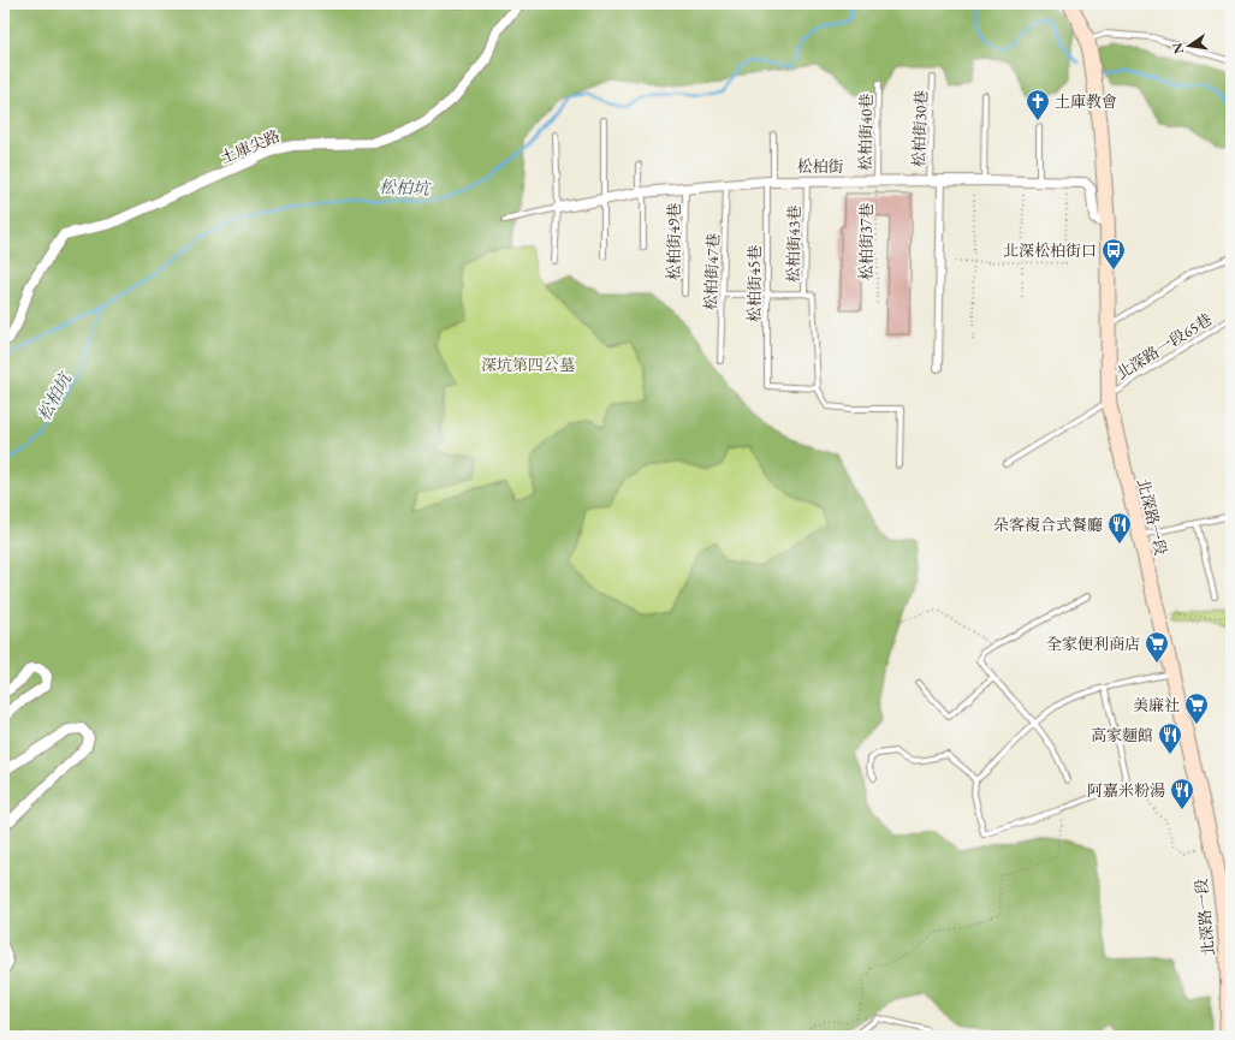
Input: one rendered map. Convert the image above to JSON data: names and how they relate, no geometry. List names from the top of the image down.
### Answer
{
  "streets": {
    "main road": ["北深路一段"],
    "street": ["土庫尖路", "松柏街"],
    "lane": [
      "松柏街30巷",
      "松柏街40巷",
      "松柏街49巷",
      "松柏街43巷",
      "松柏街47巷",
      "松柏街45巷",
      "北深路一段65巷"
    ],
    "path": ["松柏街37巷"]
  },
  "crossings": [
    ["松柏街30巷", "松柏街"],
    ["松柏街40巷", "松柏街"],
    ["松柏街40巷", "松柏街37巷"],
    ["松柏街", "松柏街49巷"],
    ["松柏街", "松柏街37巷"],
    ["松柏街", "松柏街43巷"],
    ["松柏街", "松柏街47巷"],
    ["松柏街", "松柏街45巷"],
    ["松柏街", "北深路一段"],
    ["松柏街43巷", "松柏街45巷"],
    ["北深路一段65巷", "北深路一段"]
  ],
  "water": ["松柏坑"],
  "parks": ["深坑第四公墓"],
  "places": {
    "church": ["土庫教會"],
    "bus stop": ["北深松柏街口"],
    "restaurant": ["朵客複合式餐廳", "高家麵館", "阿嘉米粉湯"],
    "supermarket": ["全家便利商店", "美廉社"]
  },
  "north": "left"
}
